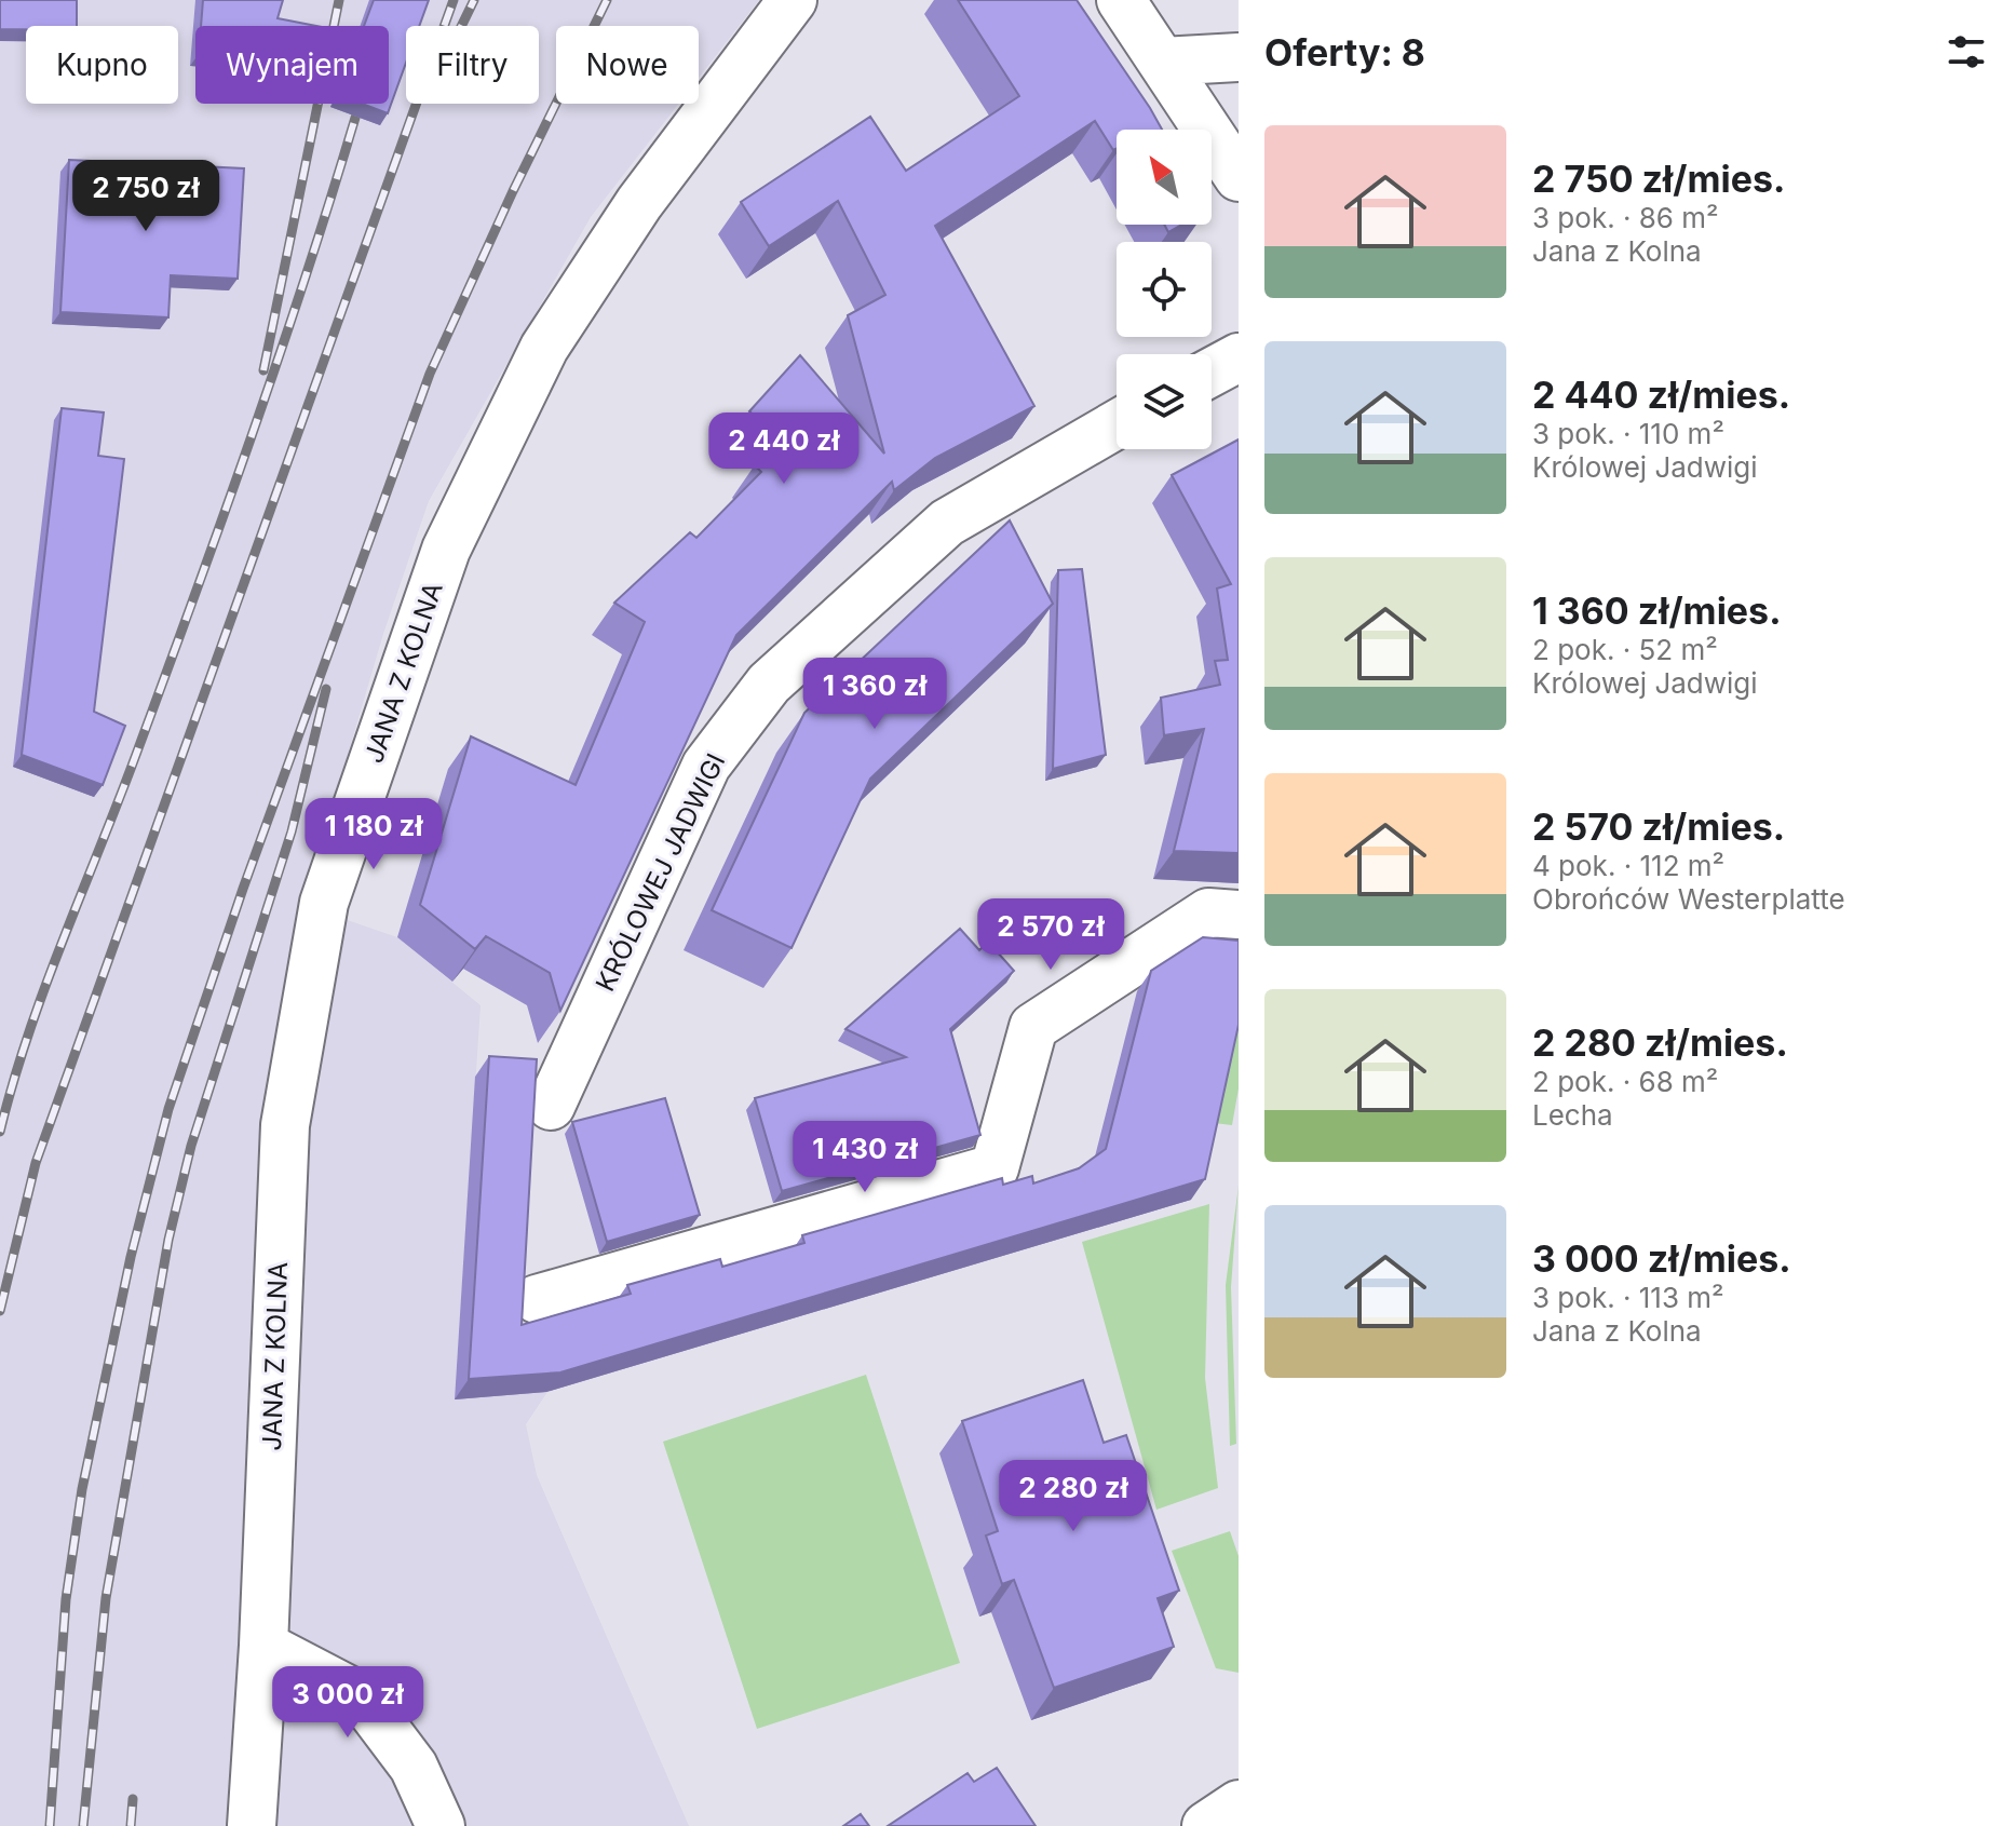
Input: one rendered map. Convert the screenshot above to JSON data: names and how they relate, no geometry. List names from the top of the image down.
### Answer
{
  "streets": {
    "street": ["JANA Z KOLNA", "KRÓLOWEJ JADWIGI"]
  },
  "north": "top left",
  "page": {
    "heading": "Oferty: 8",
    "chip": [
      "Kupno",
      "Wynajem",
      "Filtry",
      "Nowe"
    ],
    "list": [
      {
        "name": "2 750 zł/mies.",
        "note": "3 pok. · 86 m² · Jana z Kolna"
      },
      {
        "name": "2 440 zł/mies.",
        "note": "3 pok. · 110 m² · Królowej Jadwigi"
      },
      {
        "name": "1 360 zł/mies.",
        "note": "2 pok. · 52 m² · Królowej Jadwigi"
      },
      {
        "name": "2 570 zł/mies.",
        "note": "4 pok. · 112 m² · Obrońców Westerplatte"
      },
      {
        "name": "2 280 zł/mies.",
        "note": "2 pok. · 68 m² · Lecha"
      },
      {
        "name": "3 000 zł/mies.",
        "note": "3 pok. · 113 m² · Jana z Kolna"
      }
    ],
    "price": [
      "2 750 zł",
      "2 440 zł",
      "1 360 zł",
      "1 180 zł",
      "2 570 zł",
      "1 430 zł",
      "2 280 zł",
      "3 000 zł"
    ]
  }
}
